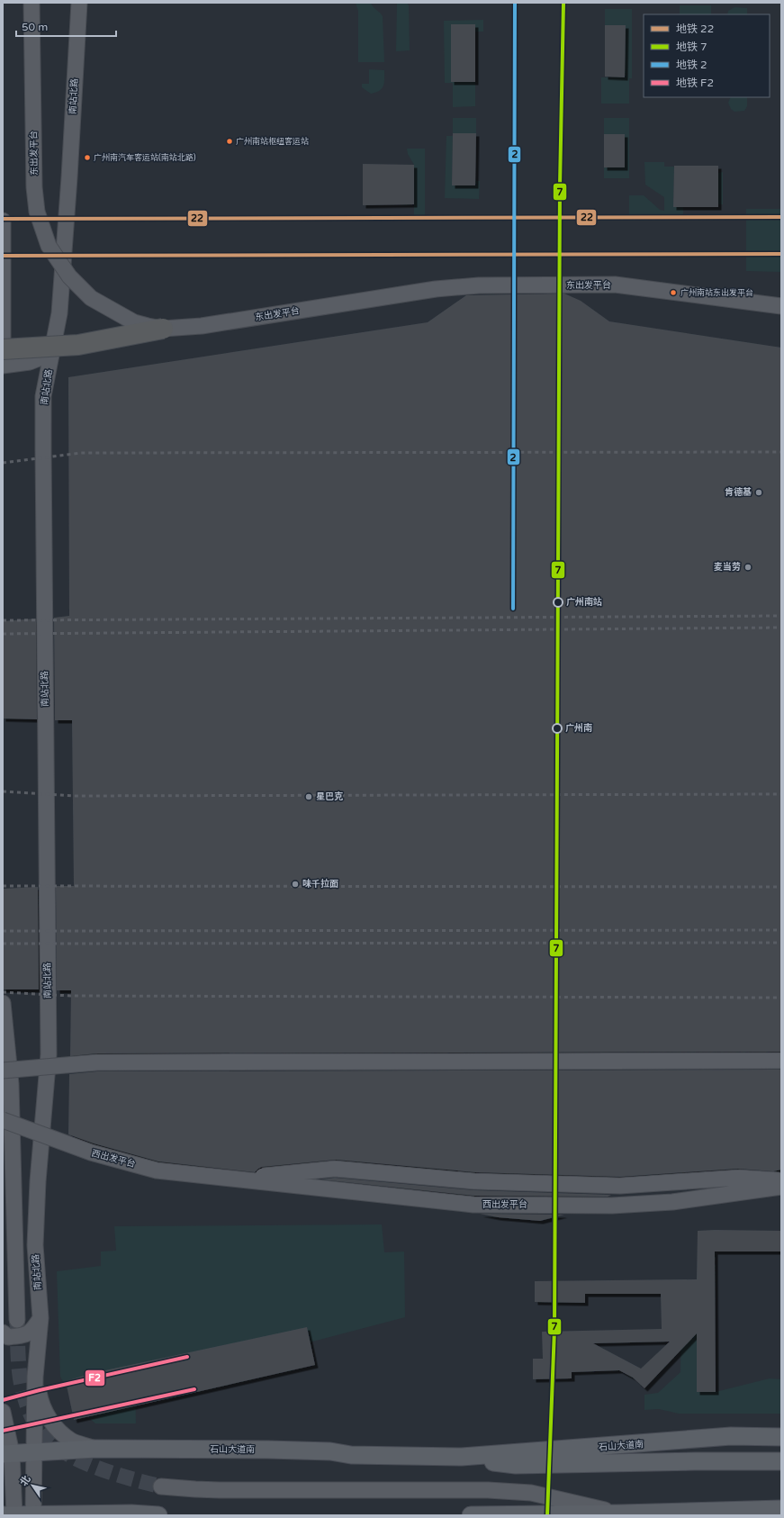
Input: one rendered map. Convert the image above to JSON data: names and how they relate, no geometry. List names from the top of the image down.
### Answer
{
  "streets": {
    "main road": ["石山大道南"],
    "street": ["南站北路", "东出发平台", "西出发平台"]
  },
  "places": [
    "广州南站枢纽客运站",
    "广州南汽车客运站(南站北路)",
    "广州南站东出发平台",
    "肯德基",
    "麦当劳",
    "广州南站",
    "广州南",
    "星巴克",
    "味千拉面"
  ],
  "lines": [
    "metro line 7",
    "metro line 2",
    "metro line 22",
    "metro line F2"
  ],
  "legend": [
    "地铁 22",
    "地铁 7",
    "地铁 2",
    "地铁 F2"
  ],
  "scale_bar": "50 m",
  "north": "top left"
}
